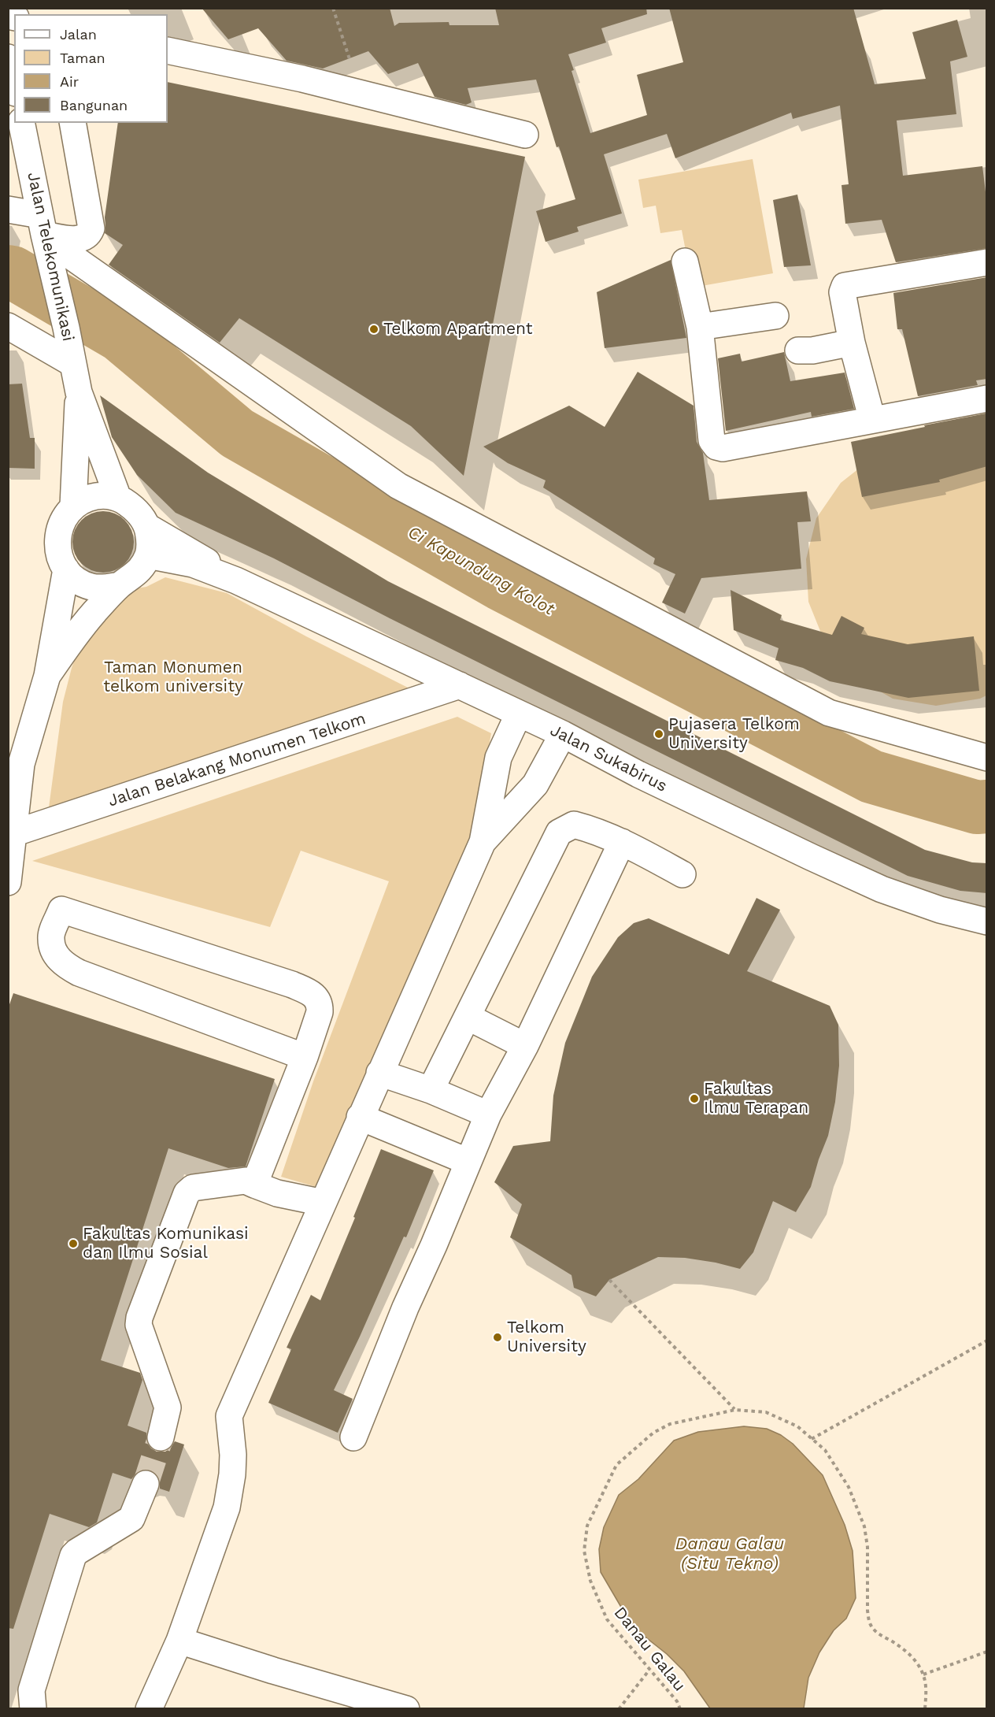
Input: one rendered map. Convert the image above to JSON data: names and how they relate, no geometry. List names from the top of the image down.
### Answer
{
  "streets": {
    "street": ["Jalan Telekomunikasi", "Jalan Sukabirus", "Jalan Belakang Monumen Telkom"],
    "path": ["Danau Galau"]
  },
  "crossings": [
    ["Jalan Telekomunikasi", "Jalan Sukabirus"],
    ["Jalan Sukabirus", "Jalan Belakang Monumen Telkom"]
  ],
  "water": ["Ci Kapundung Kolot", "Danau Galau (Situ Tekno)"],
  "parks": ["Taman Monumen telkom university"],
  "places": [
    "Telkom Apartment",
    "Pujasera Telkom University",
    "Fakultas Ilmu Terapan",
    "Fakultas Komunikasi dan Ilmu Sosial",
    "Telkom University"
  ],
  "legend": [
    "Jalan",
    "Taman",
    "Air",
    "Bangunan"
  ]
}
